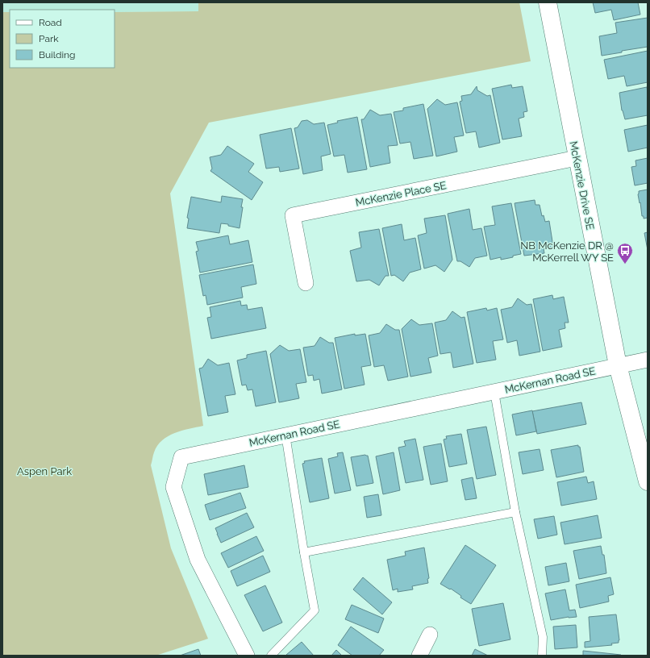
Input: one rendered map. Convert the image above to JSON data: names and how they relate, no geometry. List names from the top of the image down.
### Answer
{
  "streets": {
    "street": ["McKenzie Drive SE", "McKenzie Place SE", "McKernan Road SE"]
  },
  "crossings": [
    ["McKenzie Drive SE", "McKenzie Place SE"],
    ["McKenzie Drive SE", "McKernan Road SE"]
  ],
  "parks": ["Aspen Park"],
  "places": {
    "bus stop": ["NB McKenzie DR @ McKerrell WY SE"]
  },
  "legend": ["Road", "Park", "Building"]
}
